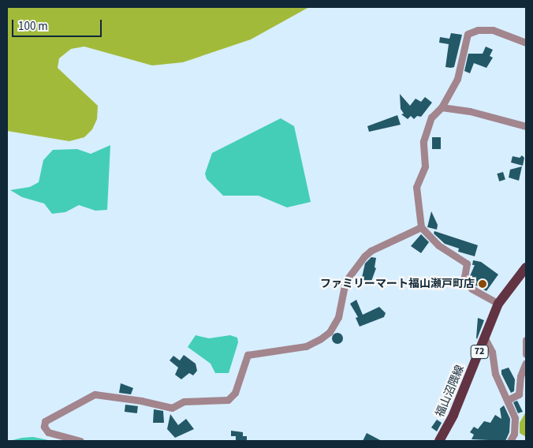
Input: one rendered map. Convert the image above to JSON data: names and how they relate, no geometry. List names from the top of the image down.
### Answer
{
  "streets": {
    "main road": ["72", "福山沼隈線"]
  },
  "places": ["ファミリーマート福山瀬戸町店"],
  "scale_bar": "100 m"
}
